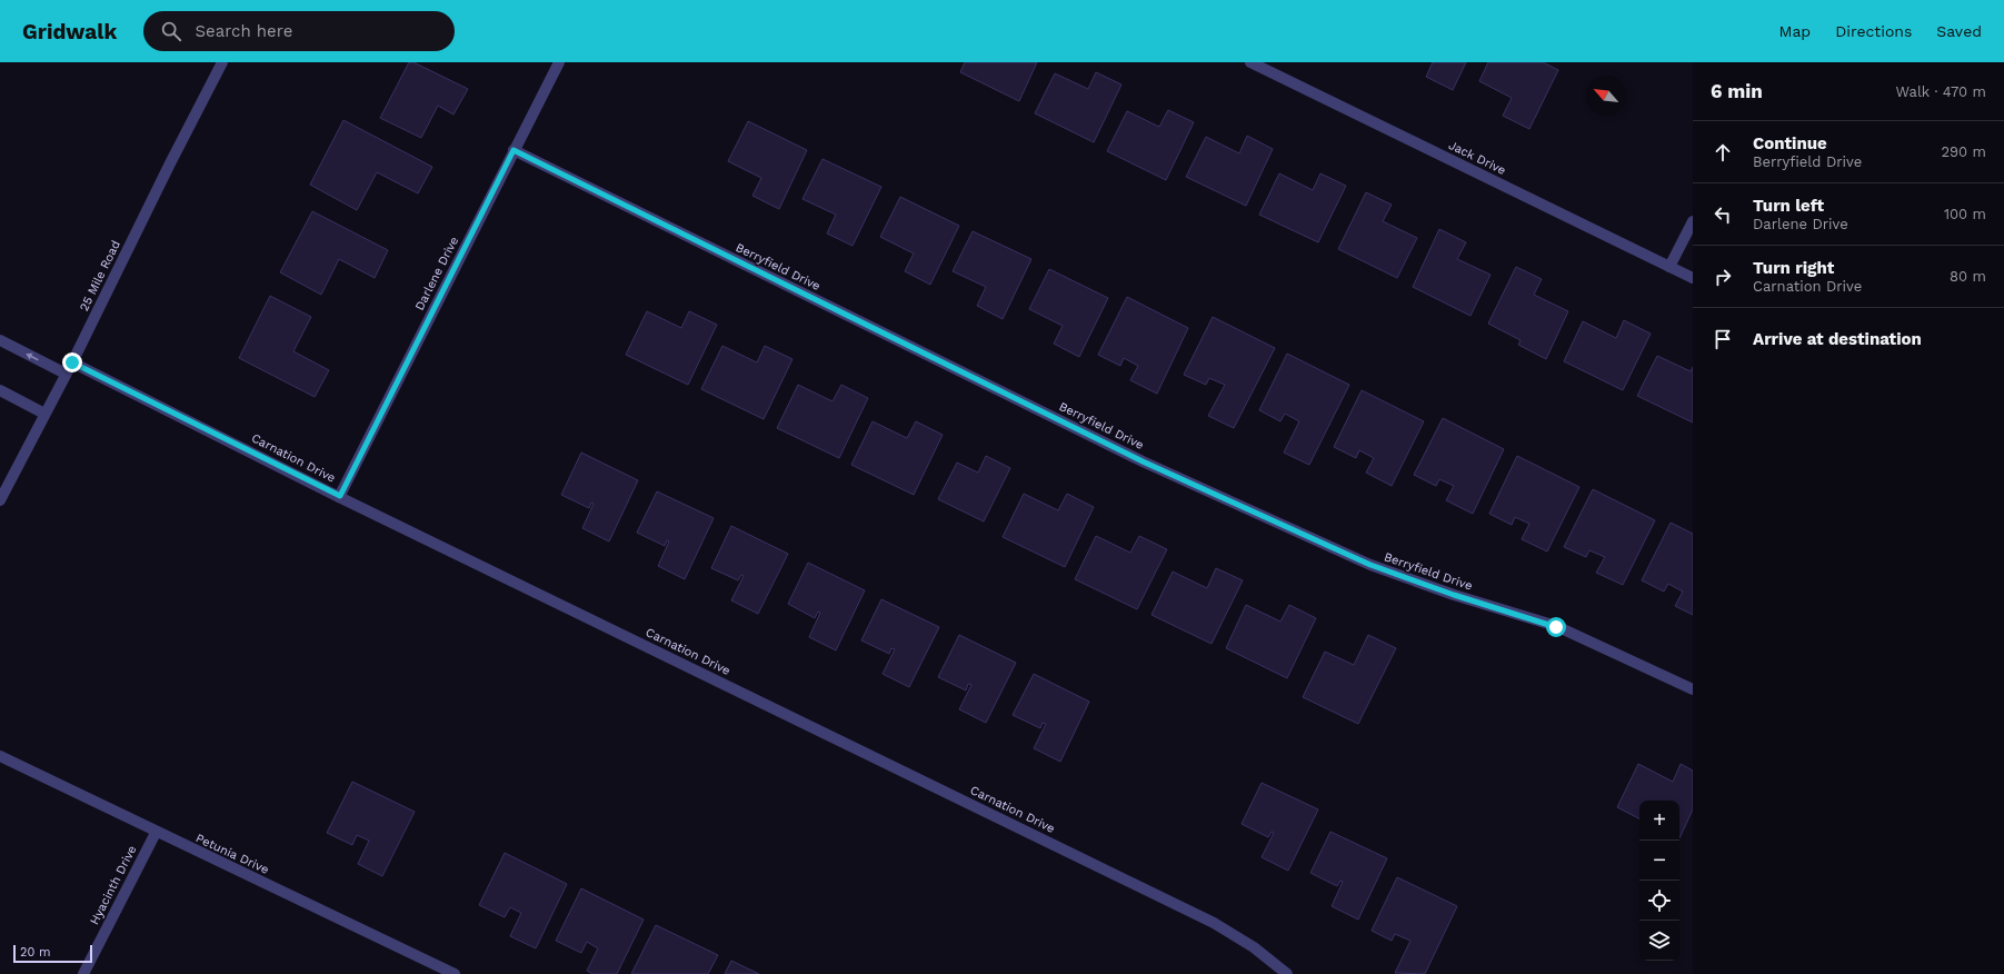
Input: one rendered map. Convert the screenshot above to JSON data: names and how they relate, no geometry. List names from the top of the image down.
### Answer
{
  "streets": {
    "street": [
      "Jack Drive",
      "Berryfield Drive",
      "Darlene Drive",
      "25 Mile Road",
      "Carnation Drive",
      "Petunia Drive",
      "Hyacinth Drive"
    ]
  },
  "crossings": [
    ["Berryfield Drive", "Darlene Drive"],
    ["Darlene Drive", "Carnation Drive"],
    ["25 Mile Road", "Carnation Drive"],
    ["Petunia Drive", "Hyacinth Drive"]
  ],
  "scale_bar": "20 m",
  "north": "top left",
  "page": {
    "header": "Gridwalk",
    "search": "Search here",
    "nav": ["Map", "Directions", "Saved"],
    "heading": ["6 min", "Walk · 470 m"],
    "list": [
      ["Continue", "Berryfield Drive", "290 m"],
      ["Turn left", "Darlene Drive", "100 m"],
      ["Turn right", "Carnation Drive", "80 m"],
      "Arrive at destination"
    ],
    "map_buttons": ["+", "−"],
    "scale": "20 m"
  }
}
